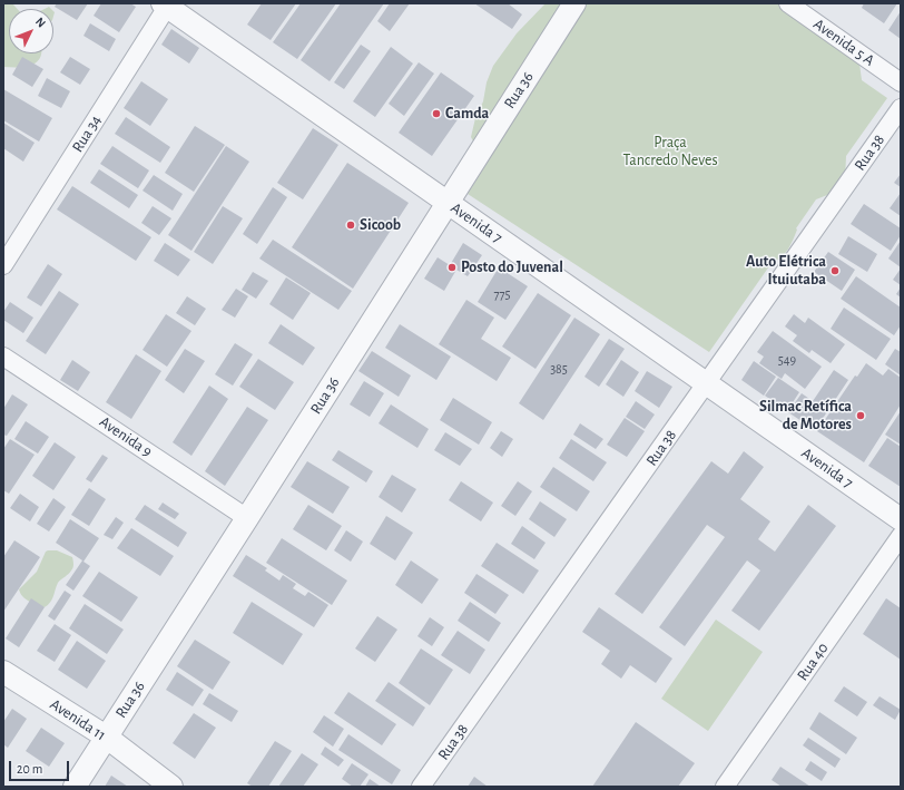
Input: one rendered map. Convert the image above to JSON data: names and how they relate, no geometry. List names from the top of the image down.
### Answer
{
  "streets": {
    "street": [
      "Avenida 5 A",
      "Rua 36",
      "Rua 34",
      "Rua 38",
      "Avenida 7",
      "Avenida 9",
      "Rua 40",
      "Avenida 11"
    ]
  },
  "crossings": [
    ["Rua 36", "Avenida 7"],
    ["Rua 36", "Avenida 9"],
    ["Rua 36", "Avenida 11"],
    ["Rua 34", "Avenida 7"],
    ["Rua 38", "Avenida 7"]
  ],
  "parks": ["Praça Tancredo Neves"],
  "places": [
    "Camda",
    "Sicoob",
    "Posto do Juvenal",
    "Auto Elétrica Ituiutaba",
    "Silmac Retífica de Motores"
  ],
  "house_numbers": ["775", "549", "385"],
  "scale_bar": "20 m",
  "north": "top right"
}
